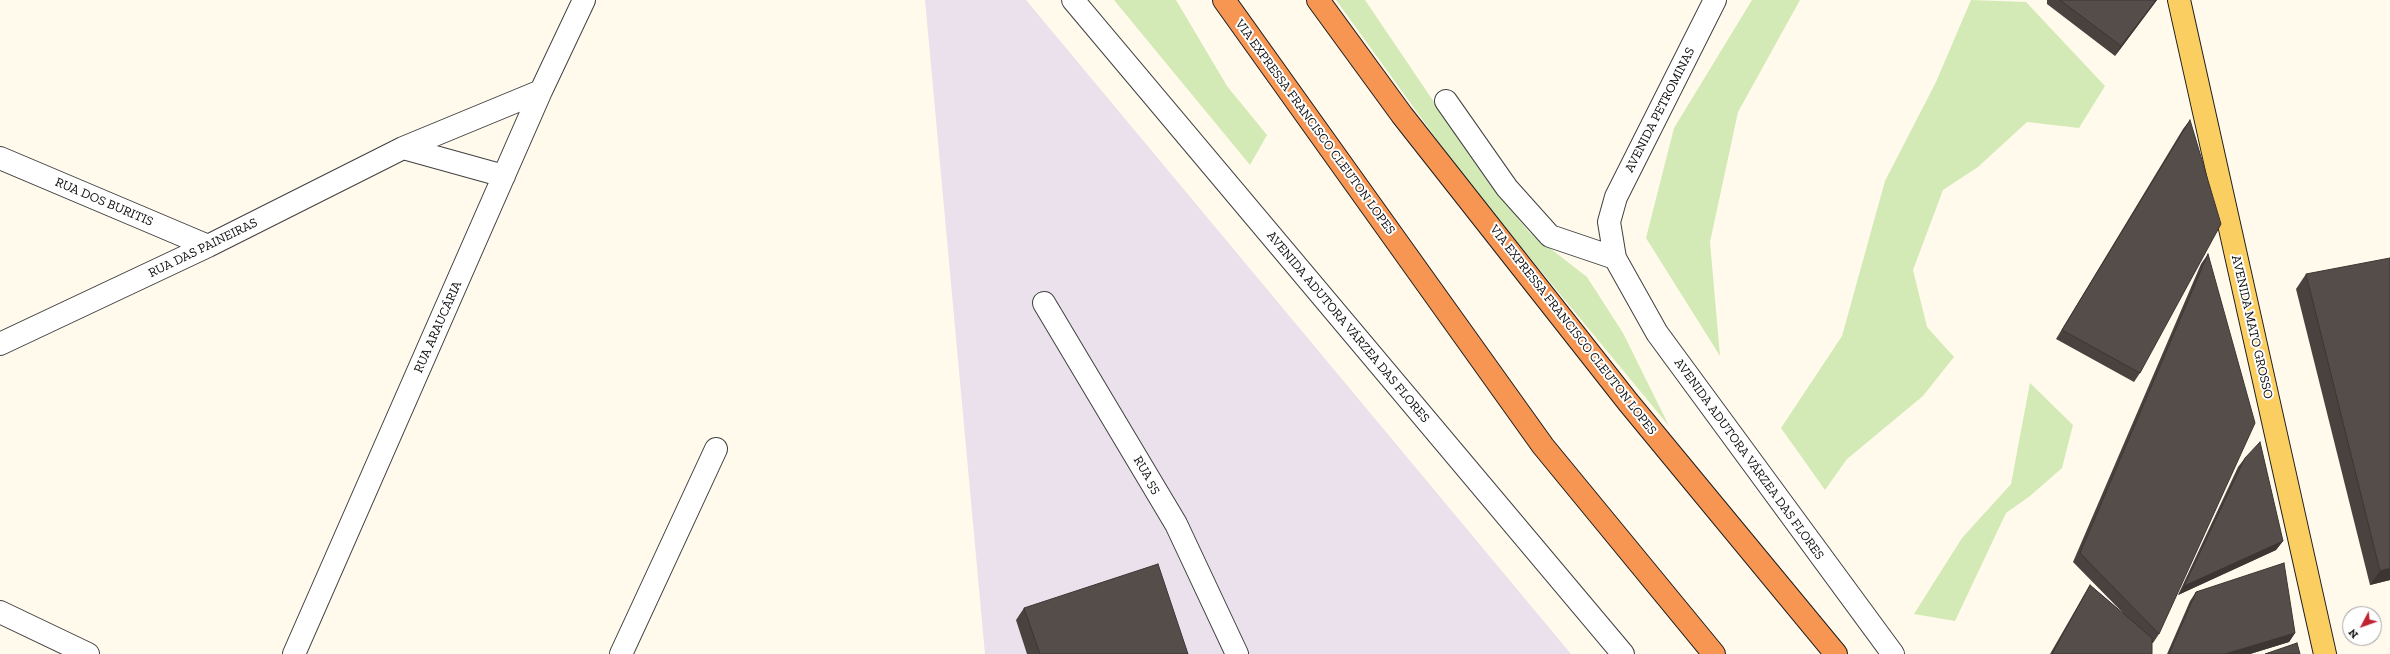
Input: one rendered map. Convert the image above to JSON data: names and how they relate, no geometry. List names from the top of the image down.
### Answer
{
  "streets": {
    "highway": ["VIA EXPRESSA FRANCISCO CLEUTON LOPES"],
    "main road": ["AVENIDA MATO GROSSO"],
    "street": [
      "AVENIDA PETROMINAS",
      "RUA DOS BURITIS",
      "RUA DAS PAINEIRAS",
      "RUA ARAUCÁRIA",
      "AVENIDA ADUTORA VÁRZEA DAS FLORES",
      "RUA 55"
    ]
  },
  "crossings": [
    ["AVENIDA PETROMINAS", "AVENIDA ADUTORA VÁRZEA DAS FLORES"],
    ["RUA DOS BURITIS", "RUA DAS PAINEIRAS"],
    ["RUA DAS PAINEIRAS", "RUA ARAUCÁRIA"]
  ],
  "north": "bottom left"
}
